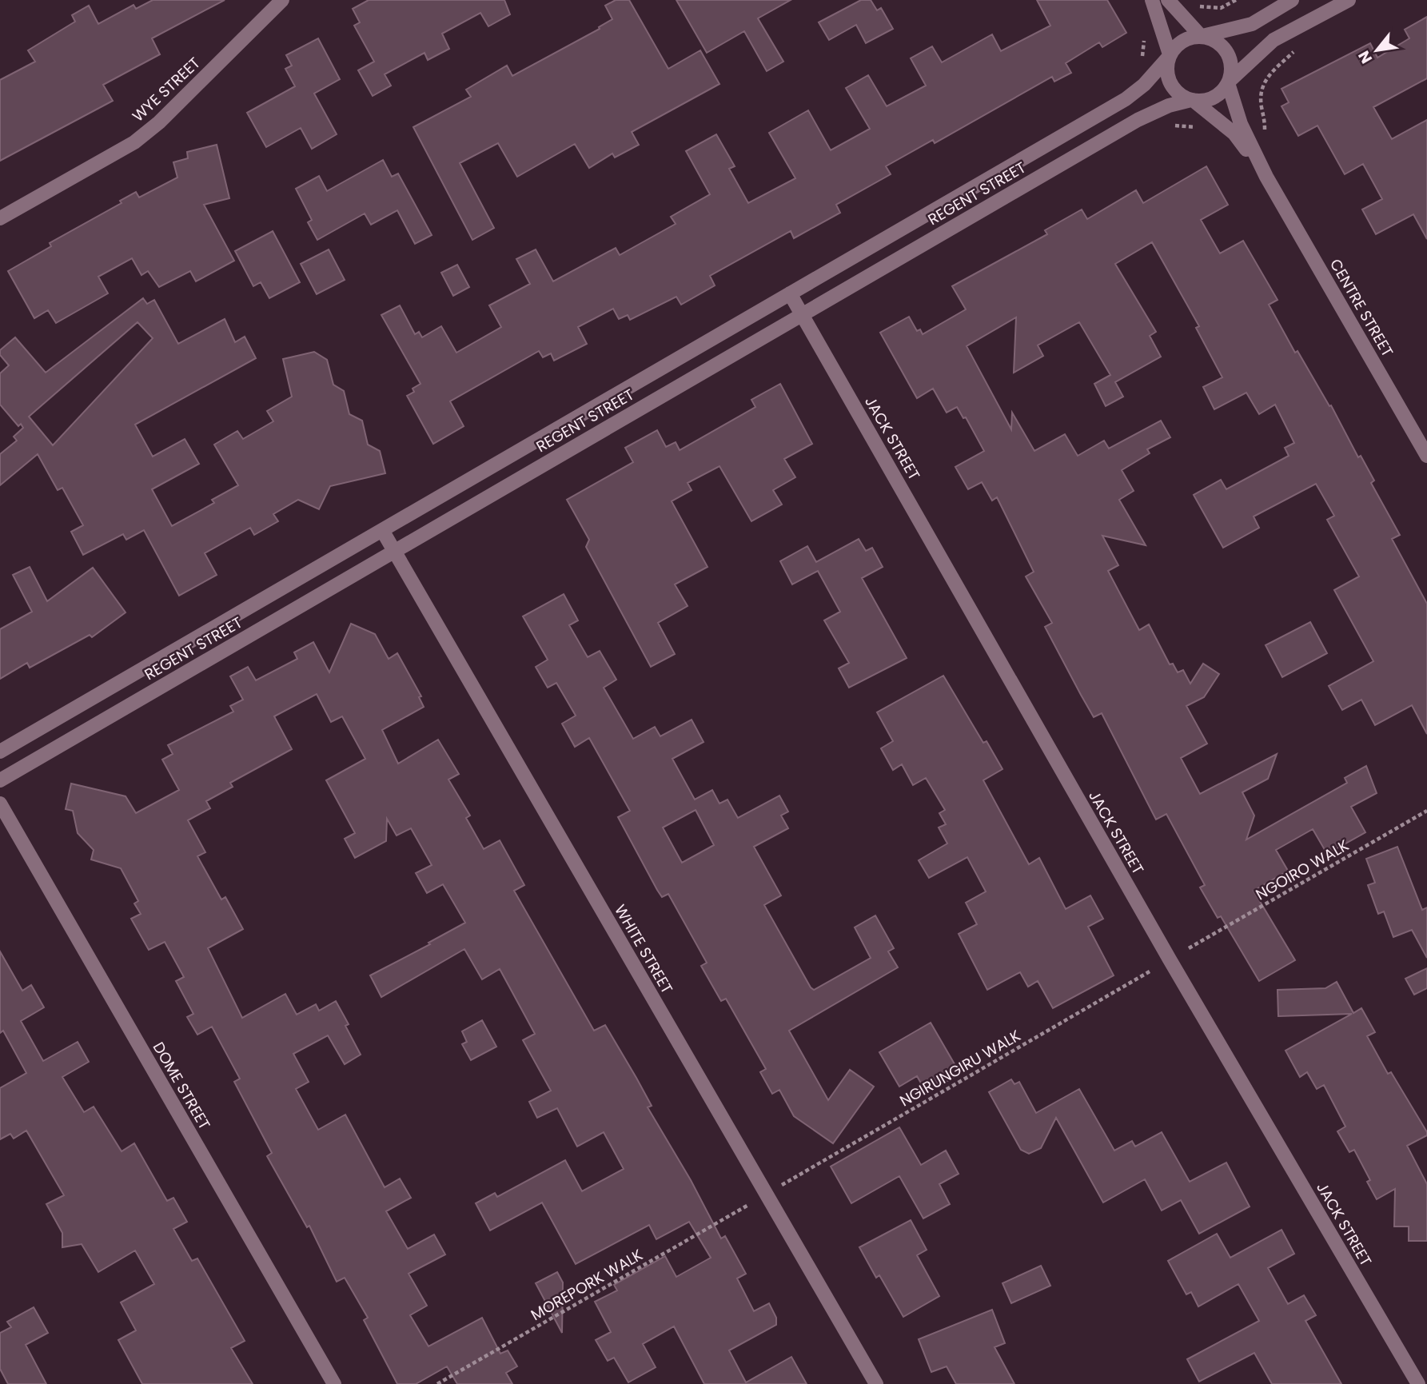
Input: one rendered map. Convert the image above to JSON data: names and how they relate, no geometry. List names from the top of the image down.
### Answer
{
  "streets": {
    "street": [
      "WYE STREET",
      "REGENT STREET",
      "CENTRE STREET",
      "JACK STREET",
      "WHITE STREET",
      "DOME STREET"
    ],
    "path": ["NGOIRO WALK", "NGIRUNGIRU WALK", "MOREPORK WALK"]
  },
  "crossings": [
    ["REGENT STREET", "CENTRE STREET"],
    ["REGENT STREET", "JACK STREET"],
    ["REGENT STREET", "WHITE STREET"]
  ],
  "north": "bottom left"
}
